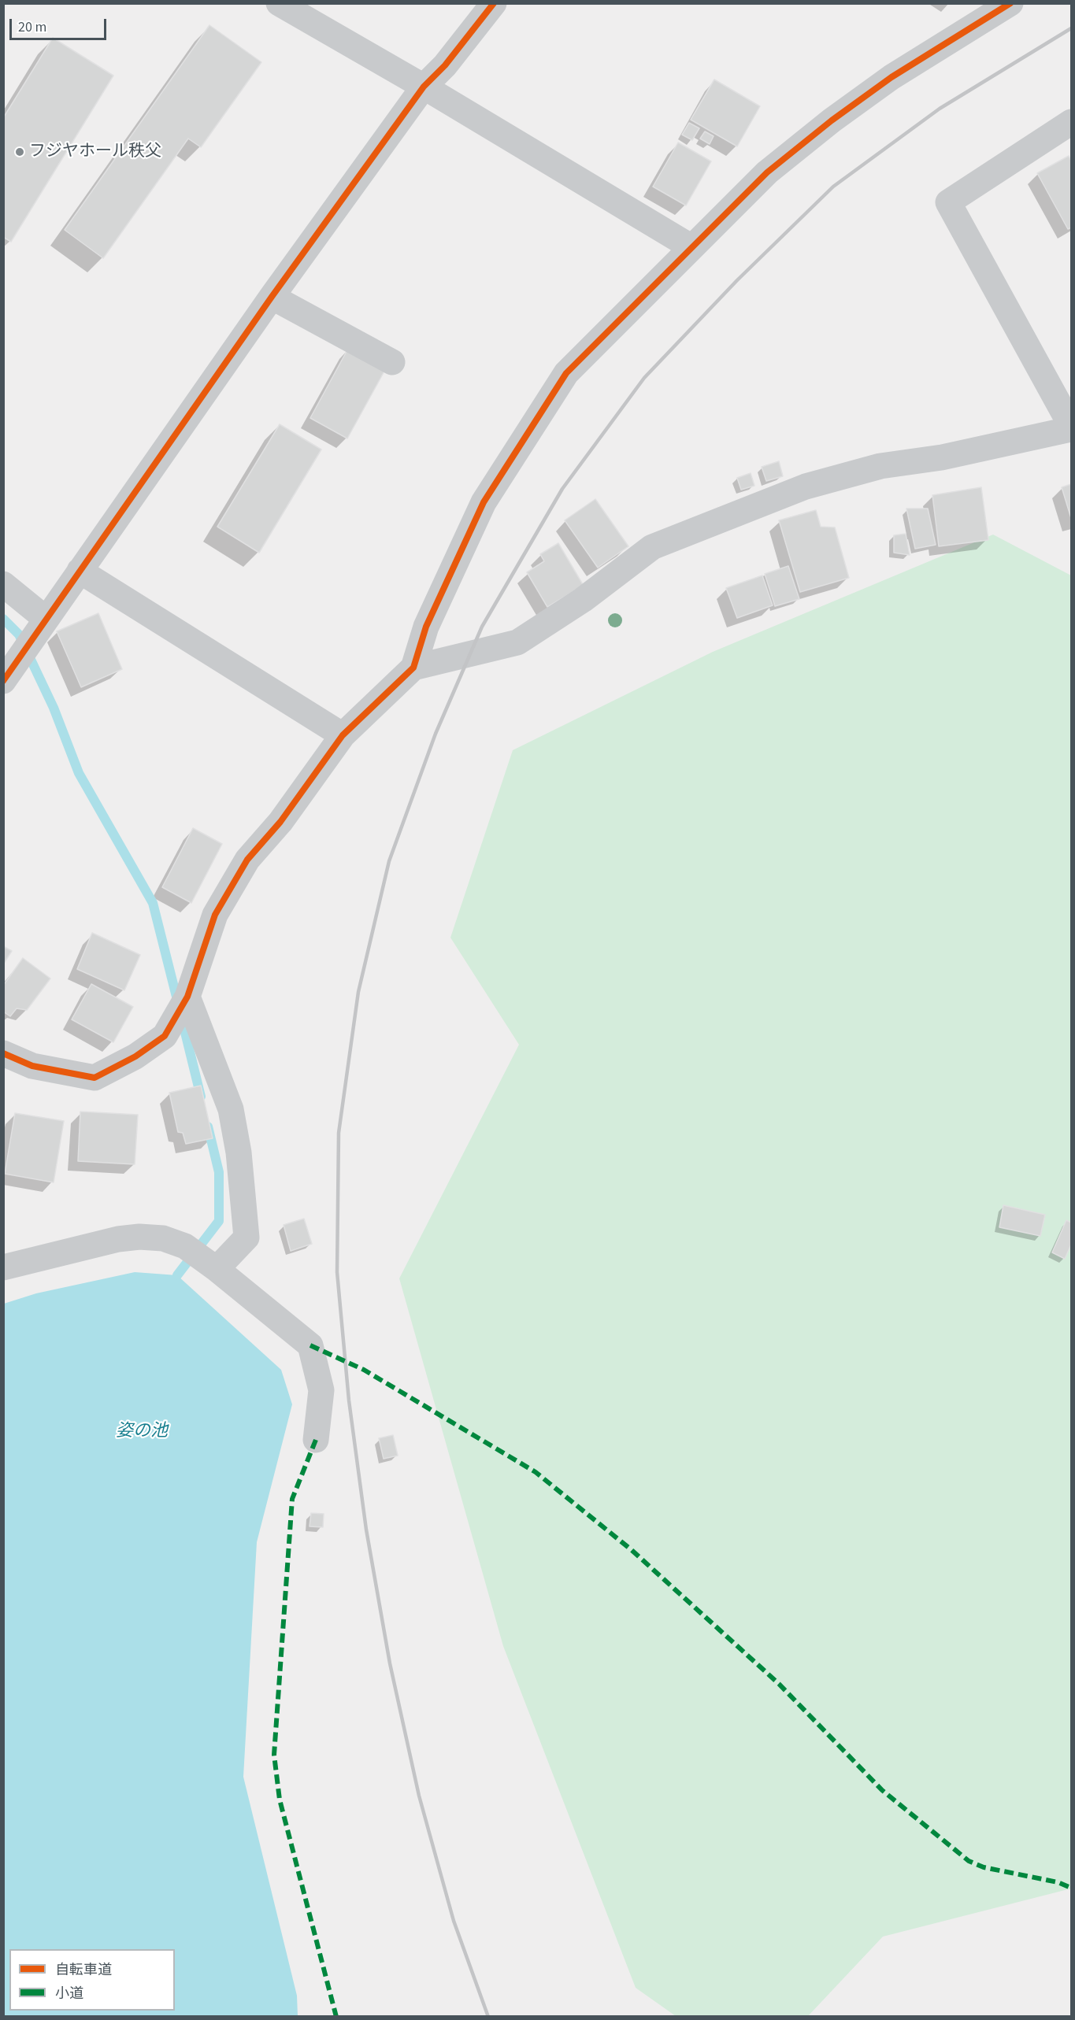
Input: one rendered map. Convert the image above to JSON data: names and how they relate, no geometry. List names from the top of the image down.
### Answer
{
  "water": ["姿の池"],
  "places": ["フジヤホール秩父"],
  "legend": ["自転車道", "小道"],
  "scale_bar": "20 m"
}
